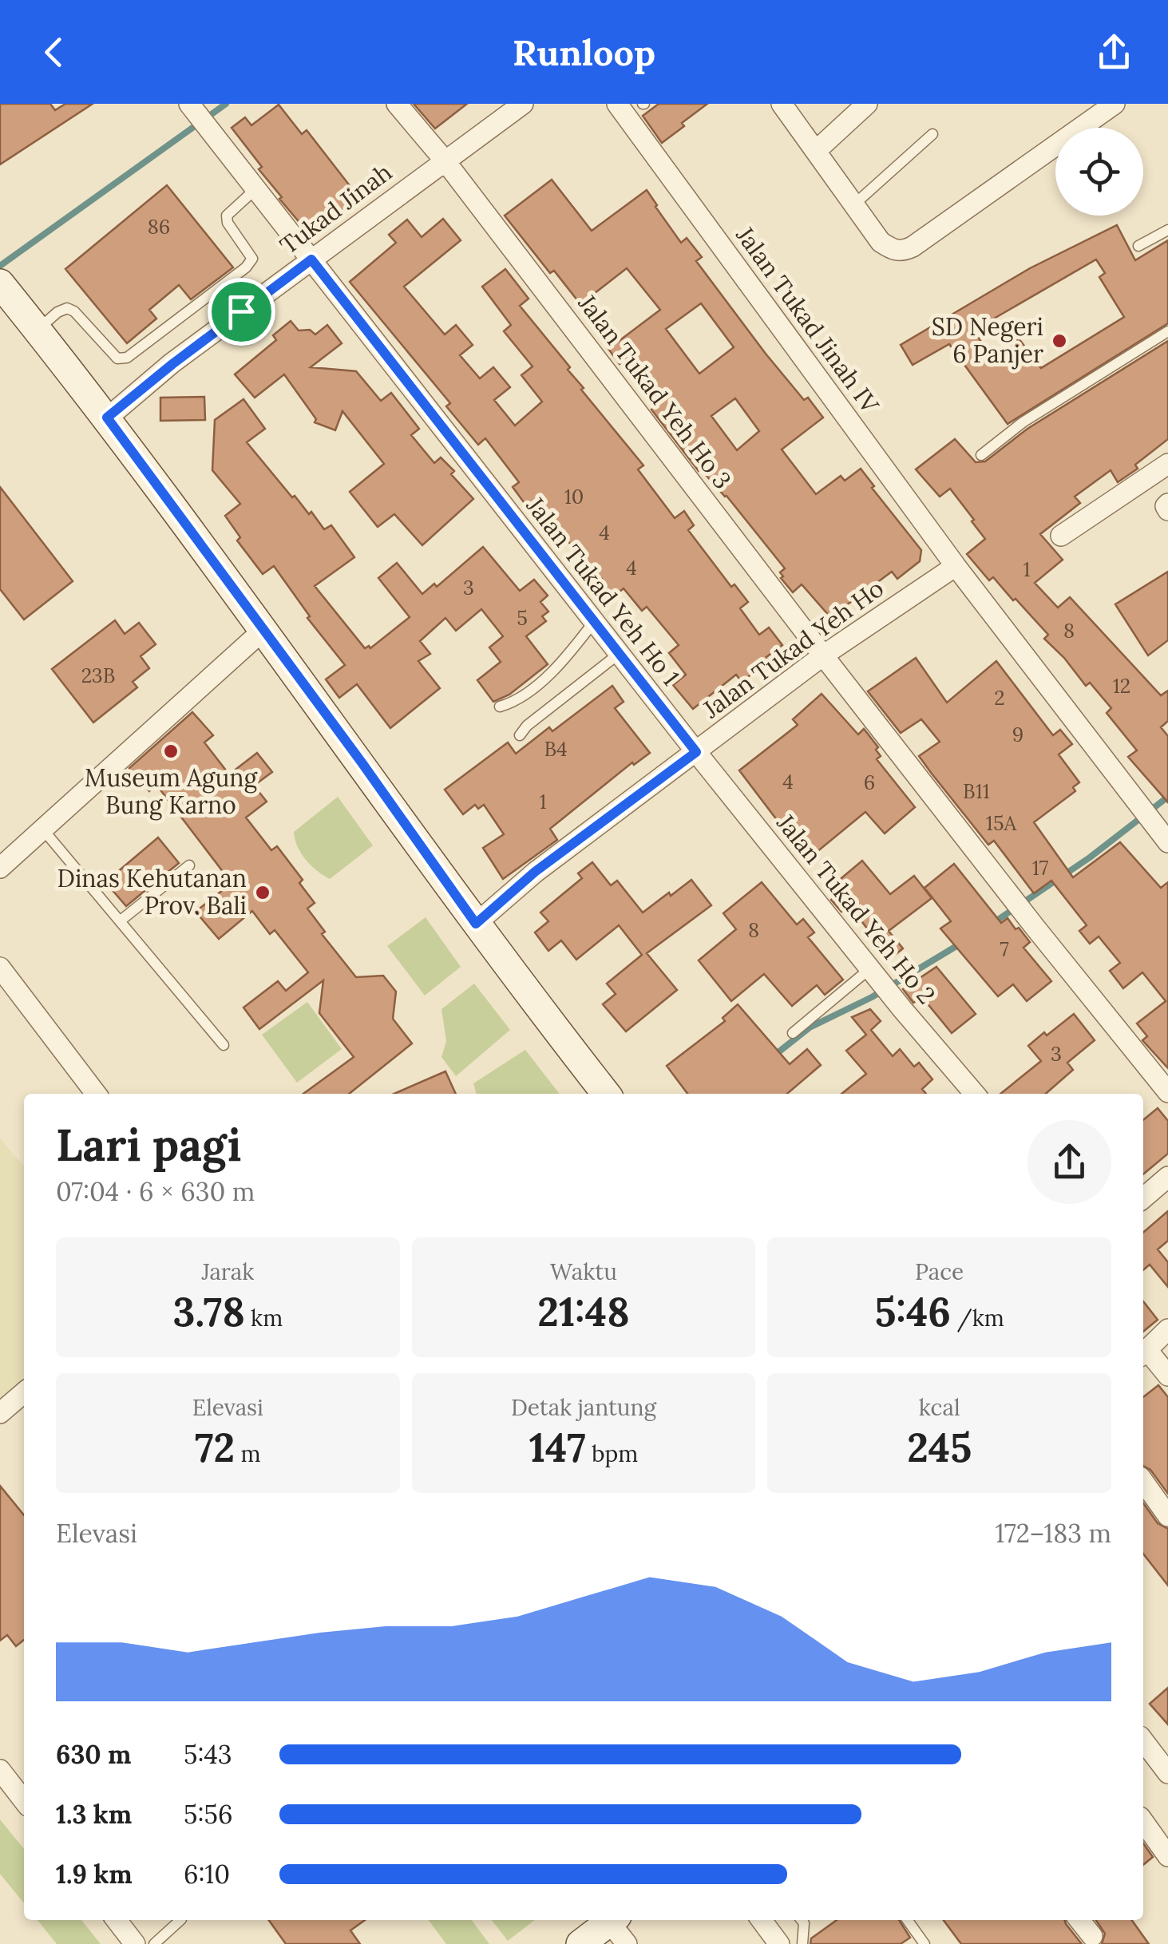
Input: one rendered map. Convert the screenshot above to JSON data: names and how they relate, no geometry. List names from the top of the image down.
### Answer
{
  "streets": {
    "street": [
      "Tukad Jinah",
      "Jalan Tukad Jinah IV",
      "Jalan Tukad Yeh Ho 3",
      "Jalan Tukad Yeh Ho 1",
      "Jalan Tukad Yeh Ho",
      "Jalan Tukad Yeh Ho 2"
    ]
  },
  "crossings": [
    ["Tukad Jinah", "Jalan Tukad Yeh Ho 3"],
    ["Tukad Jinah", "Jalan Tukad Yeh Ho 1"],
    ["Jalan Tukad Jinah IV", "Jalan Tukad Yeh Ho"],
    ["Jalan Tukad Yeh Ho 3", "Jalan Tukad Yeh Ho"],
    ["Jalan Tukad Yeh Ho 1", "Jalan Tukad Yeh Ho"],
    ["Jalan Tukad Yeh Ho 1", "Jalan Tukad Yeh Ho 2"],
    ["Jalan Tukad Yeh Ho", "Jalan Tukad Yeh Ho 2"]
  ],
  "places": ["SD Negeri 6 Panjer", "Museum Agung Bung Karno", "Dinas Kehutanan Prov. Bali"],
  "house_numbers": [
    "86",
    "10",
    "4",
    "4",
    "1",
    "3",
    "5",
    "8",
    "23B",
    "12",
    "2",
    "9",
    "B4",
    "4",
    "6",
    "B11",
    "1",
    "15A",
    "17",
    "8",
    "7",
    "3"
  ],
  "page": {
    "header": "Runloop",
    "heading": ["Lari pagi", "07:04 · 6 × 630 m"],
    "stats": [
      ["Jarak", "3.78 km"],
      ["Waktu", "21:48"],
      ["Pace", "5:46 /km"],
      ["Elevasi", "72 m"],
      ["Detak jantung", "147 bpm"],
      ["kcal", "245"]
    ],
    "chart": ["Elevasi", "172–183 m"],
    "list": [
      {
        "name": "630 m",
        "note": "5:43"
      },
      {
        "name": "1.3 km",
        "note": "5:56"
      },
      {
        "name": "1.9 km",
        "note": "6:10"
      }
    ]
  }
}
